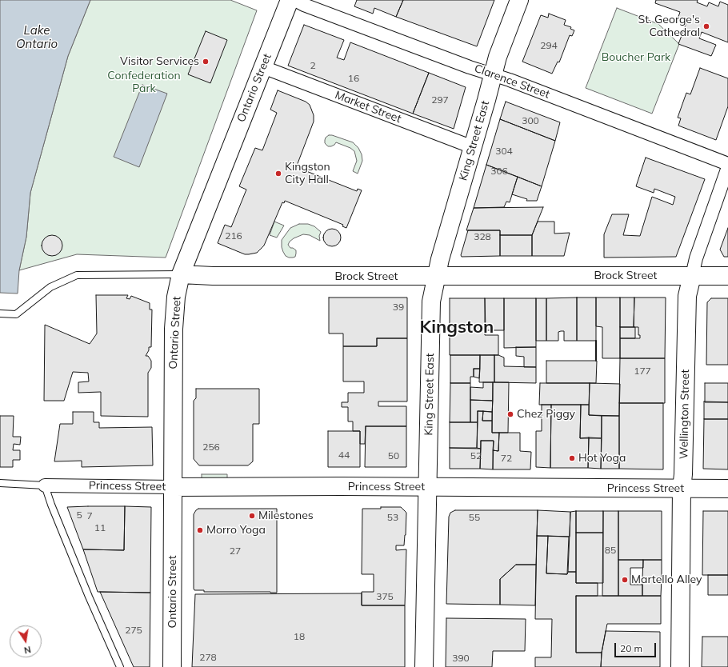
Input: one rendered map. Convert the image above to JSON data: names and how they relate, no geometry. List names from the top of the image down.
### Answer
{
  "streets": {
    "main road": [
      "Ontario Street",
      "King Street East",
      "Brock Street",
      "Wellington Street",
      "Princess Street"
    ],
    "street": ["Clarence Street", "Market Street"]
  },
  "crossings": [
    ["Clarence Street", "King Street East"],
    ["Ontario Street", "Market Street"],
    ["Ontario Street", "Brock Street"],
    ["Ontario Street", "Princess Street"],
    ["Market Street", "King Street East"],
    ["King Street East", "Brock Street"],
    ["King Street East", "Princess Street"],
    ["Brock Street", "Wellington Street"],
    ["Wellington Street", "Princess Street"]
  ],
  "districts": ["Kingston"],
  "water": ["Lake Ontario"],
  "parks": ["Boucher Park", "Confederation Park"],
  "places": [
    "St. George's Cathedral",
    "Visitor Services",
    "Kingston City Hall",
    "Chez Piggy",
    "Hot Yoga",
    "Milestones",
    "Morro Yoga",
    "Martello Alley"
  ],
  "house_numbers": [
    "294",
    "2",
    "16",
    "297",
    "300",
    "304",
    "306",
    "216",
    "328",
    "39",
    "177",
    "256",
    "44",
    "50",
    "52",
    "72",
    "5",
    "7",
    "53",
    "55",
    "11",
    "85",
    "27",
    "375",
    "275",
    "18",
    "278",
    "390"
  ],
  "scale_bar": "20 m",
  "north": "bottom"
}
